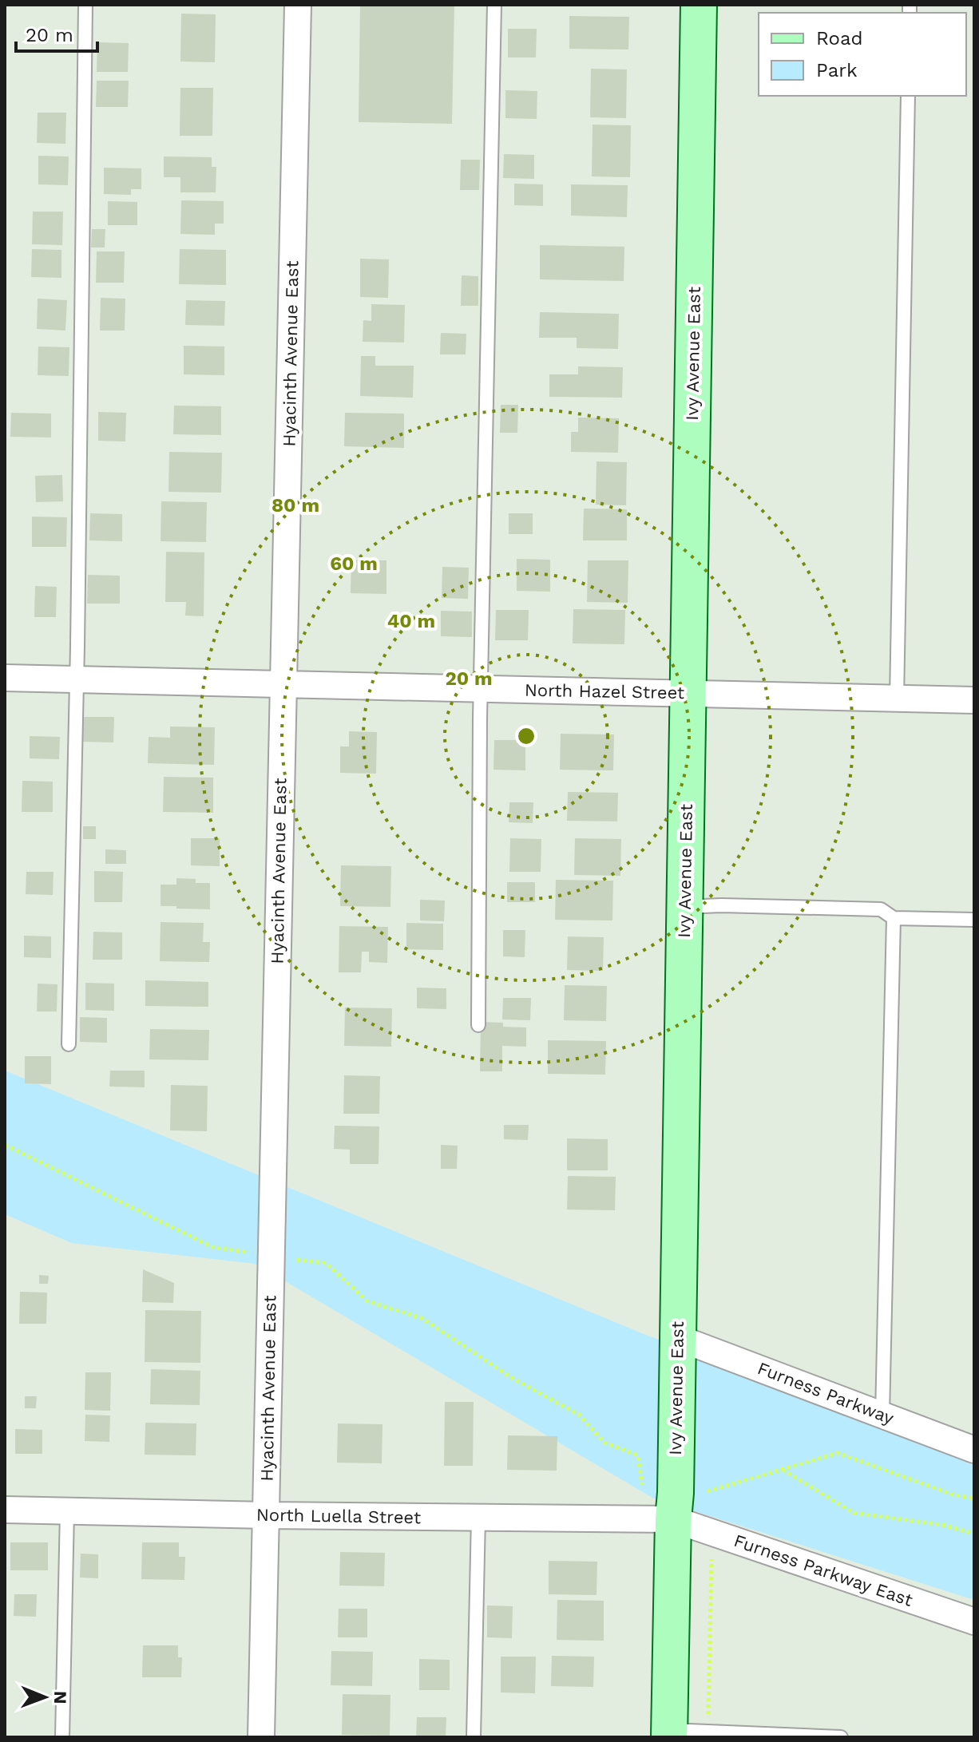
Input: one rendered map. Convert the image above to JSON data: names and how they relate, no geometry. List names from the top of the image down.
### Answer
{
  "streets": {
    "street": [
      "Hyacinth Avenue East",
      "Ivy Avenue East",
      "North Hazel Street",
      "Furness Parkway",
      "North Luella Street",
      "Furness Parkway East"
    ]
  },
  "crossings": [
    ["Hyacinth Avenue East", "North Hazel Street"],
    ["Hyacinth Avenue East", "North Luella Street"],
    ["Ivy Avenue East", "North Hazel Street"],
    ["Ivy Avenue East", "Furness Parkway"],
    ["Ivy Avenue East", "North Luella Street"],
    ["Ivy Avenue East", "Furness Parkway East"],
    ["North Luella Street", "Furness Parkway East"]
  ],
  "legend": ["Road", "Park"],
  "scale_bar": "20 m",
  "north": "right",
  "rings": [
    "80 m",
    "60 m",
    "40 m",
    "20 m"
  ]
}
